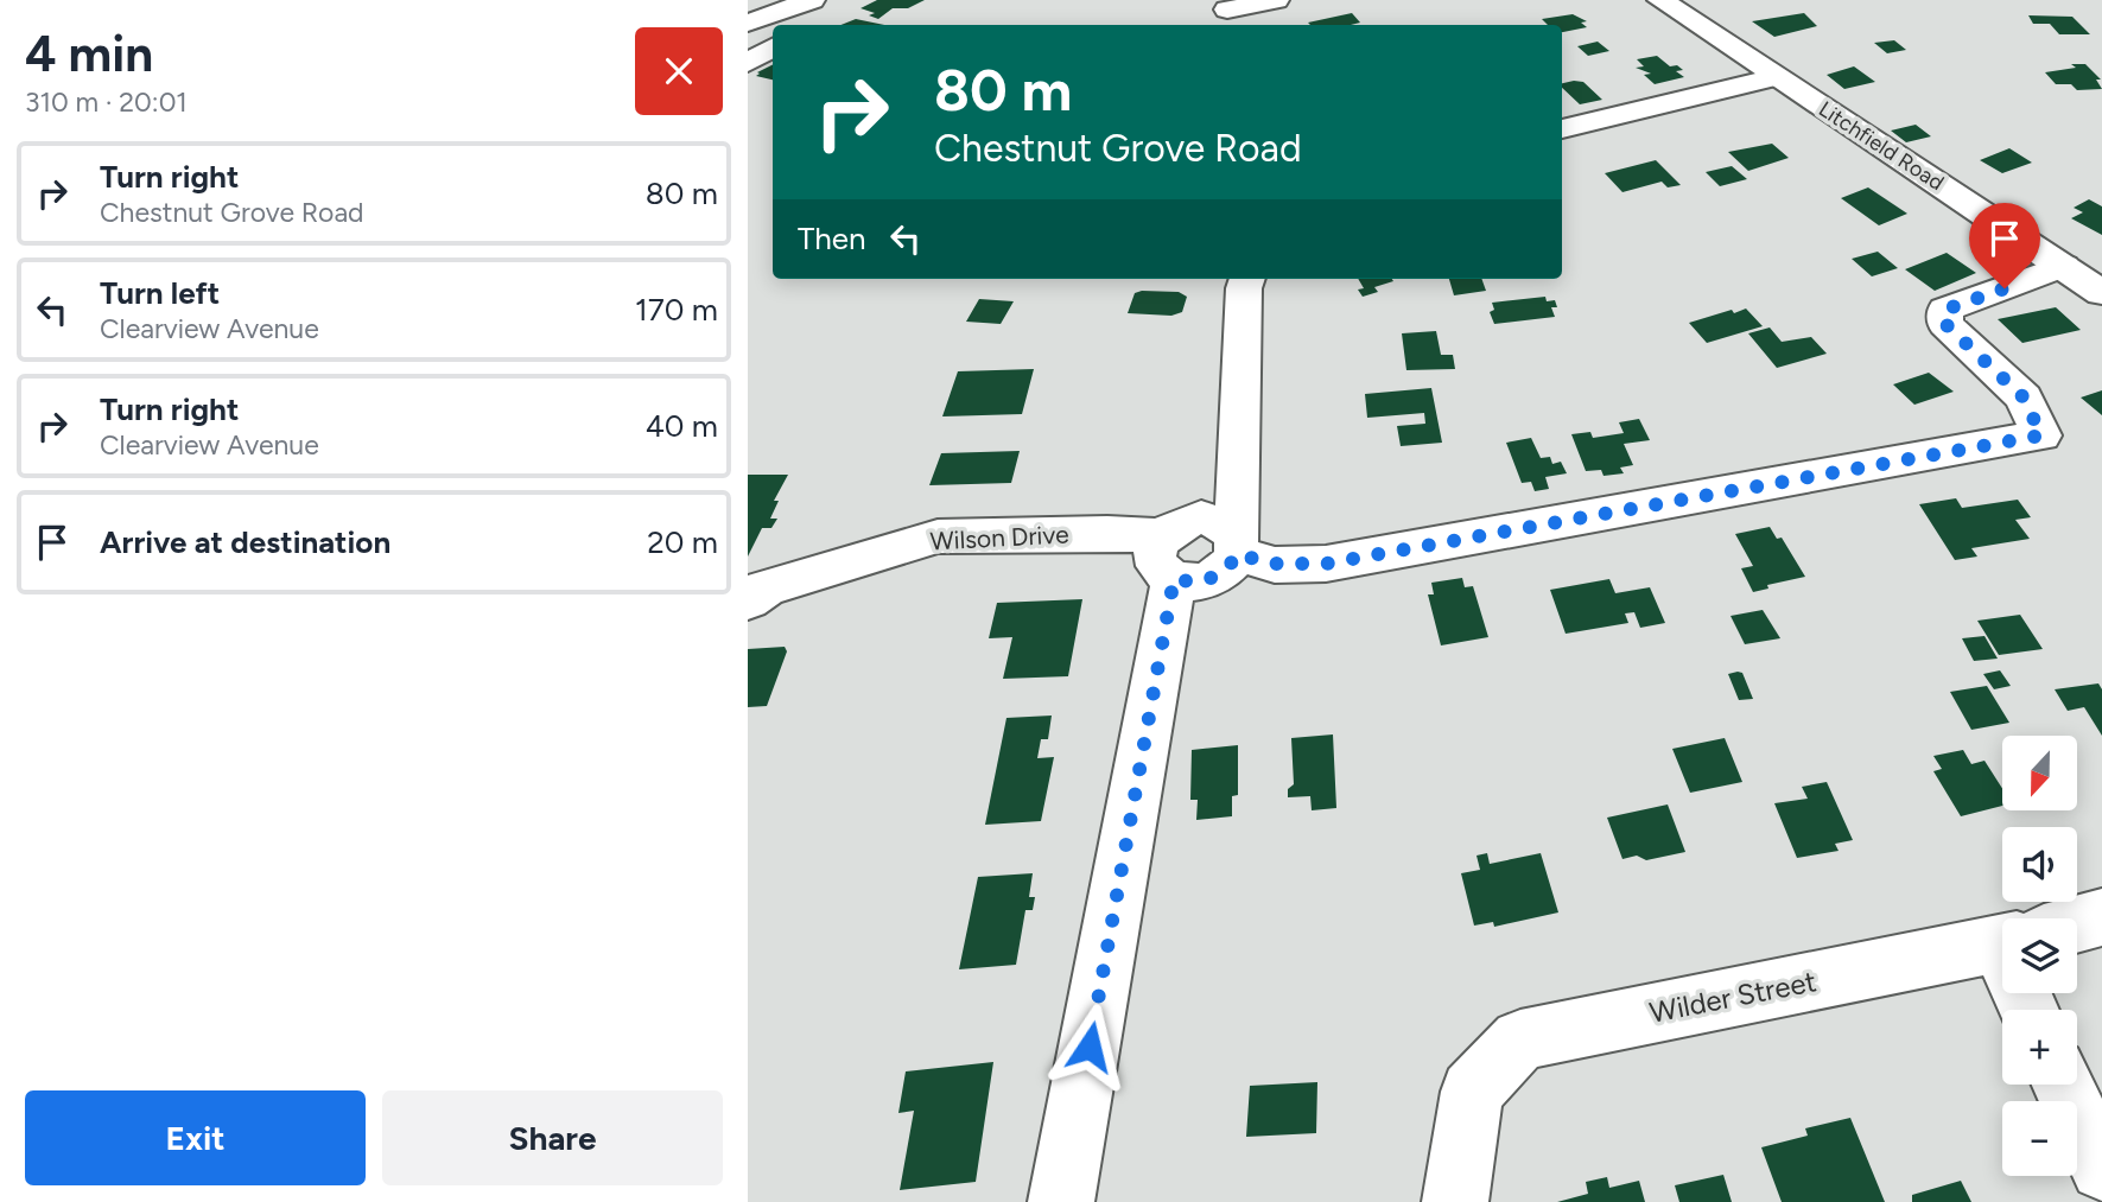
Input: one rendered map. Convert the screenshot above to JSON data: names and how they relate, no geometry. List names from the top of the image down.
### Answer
{
  "streets": {
    "street": ["Litchfield Road", "Wilson Drive", "Wilder Street"]
  },
  "north": "bottom",
  "page": {
    "heading": ["4 min", "310 m · 20:01"],
    "turn": ["80 m", "Chestnut Grove Road"],
    "list": [
      {
        "name": "Turn right",
        "note": "Chestnut Grove Road",
        "value": "80 m"
      },
      {
        "name": "Turn left",
        "note": "Clearview Avenue",
        "value": "170 m"
      },
      {
        "name": "Turn right",
        "note": "Clearview Avenue",
        "value": "40 m"
      },
      {
        "name": "Arrive at destination",
        "value": "20 m"
      }
    ],
    "then": "Then",
    "map_buttons": ["+", "−"],
    "buttons": ["Exit", "Share"]
  }
}
